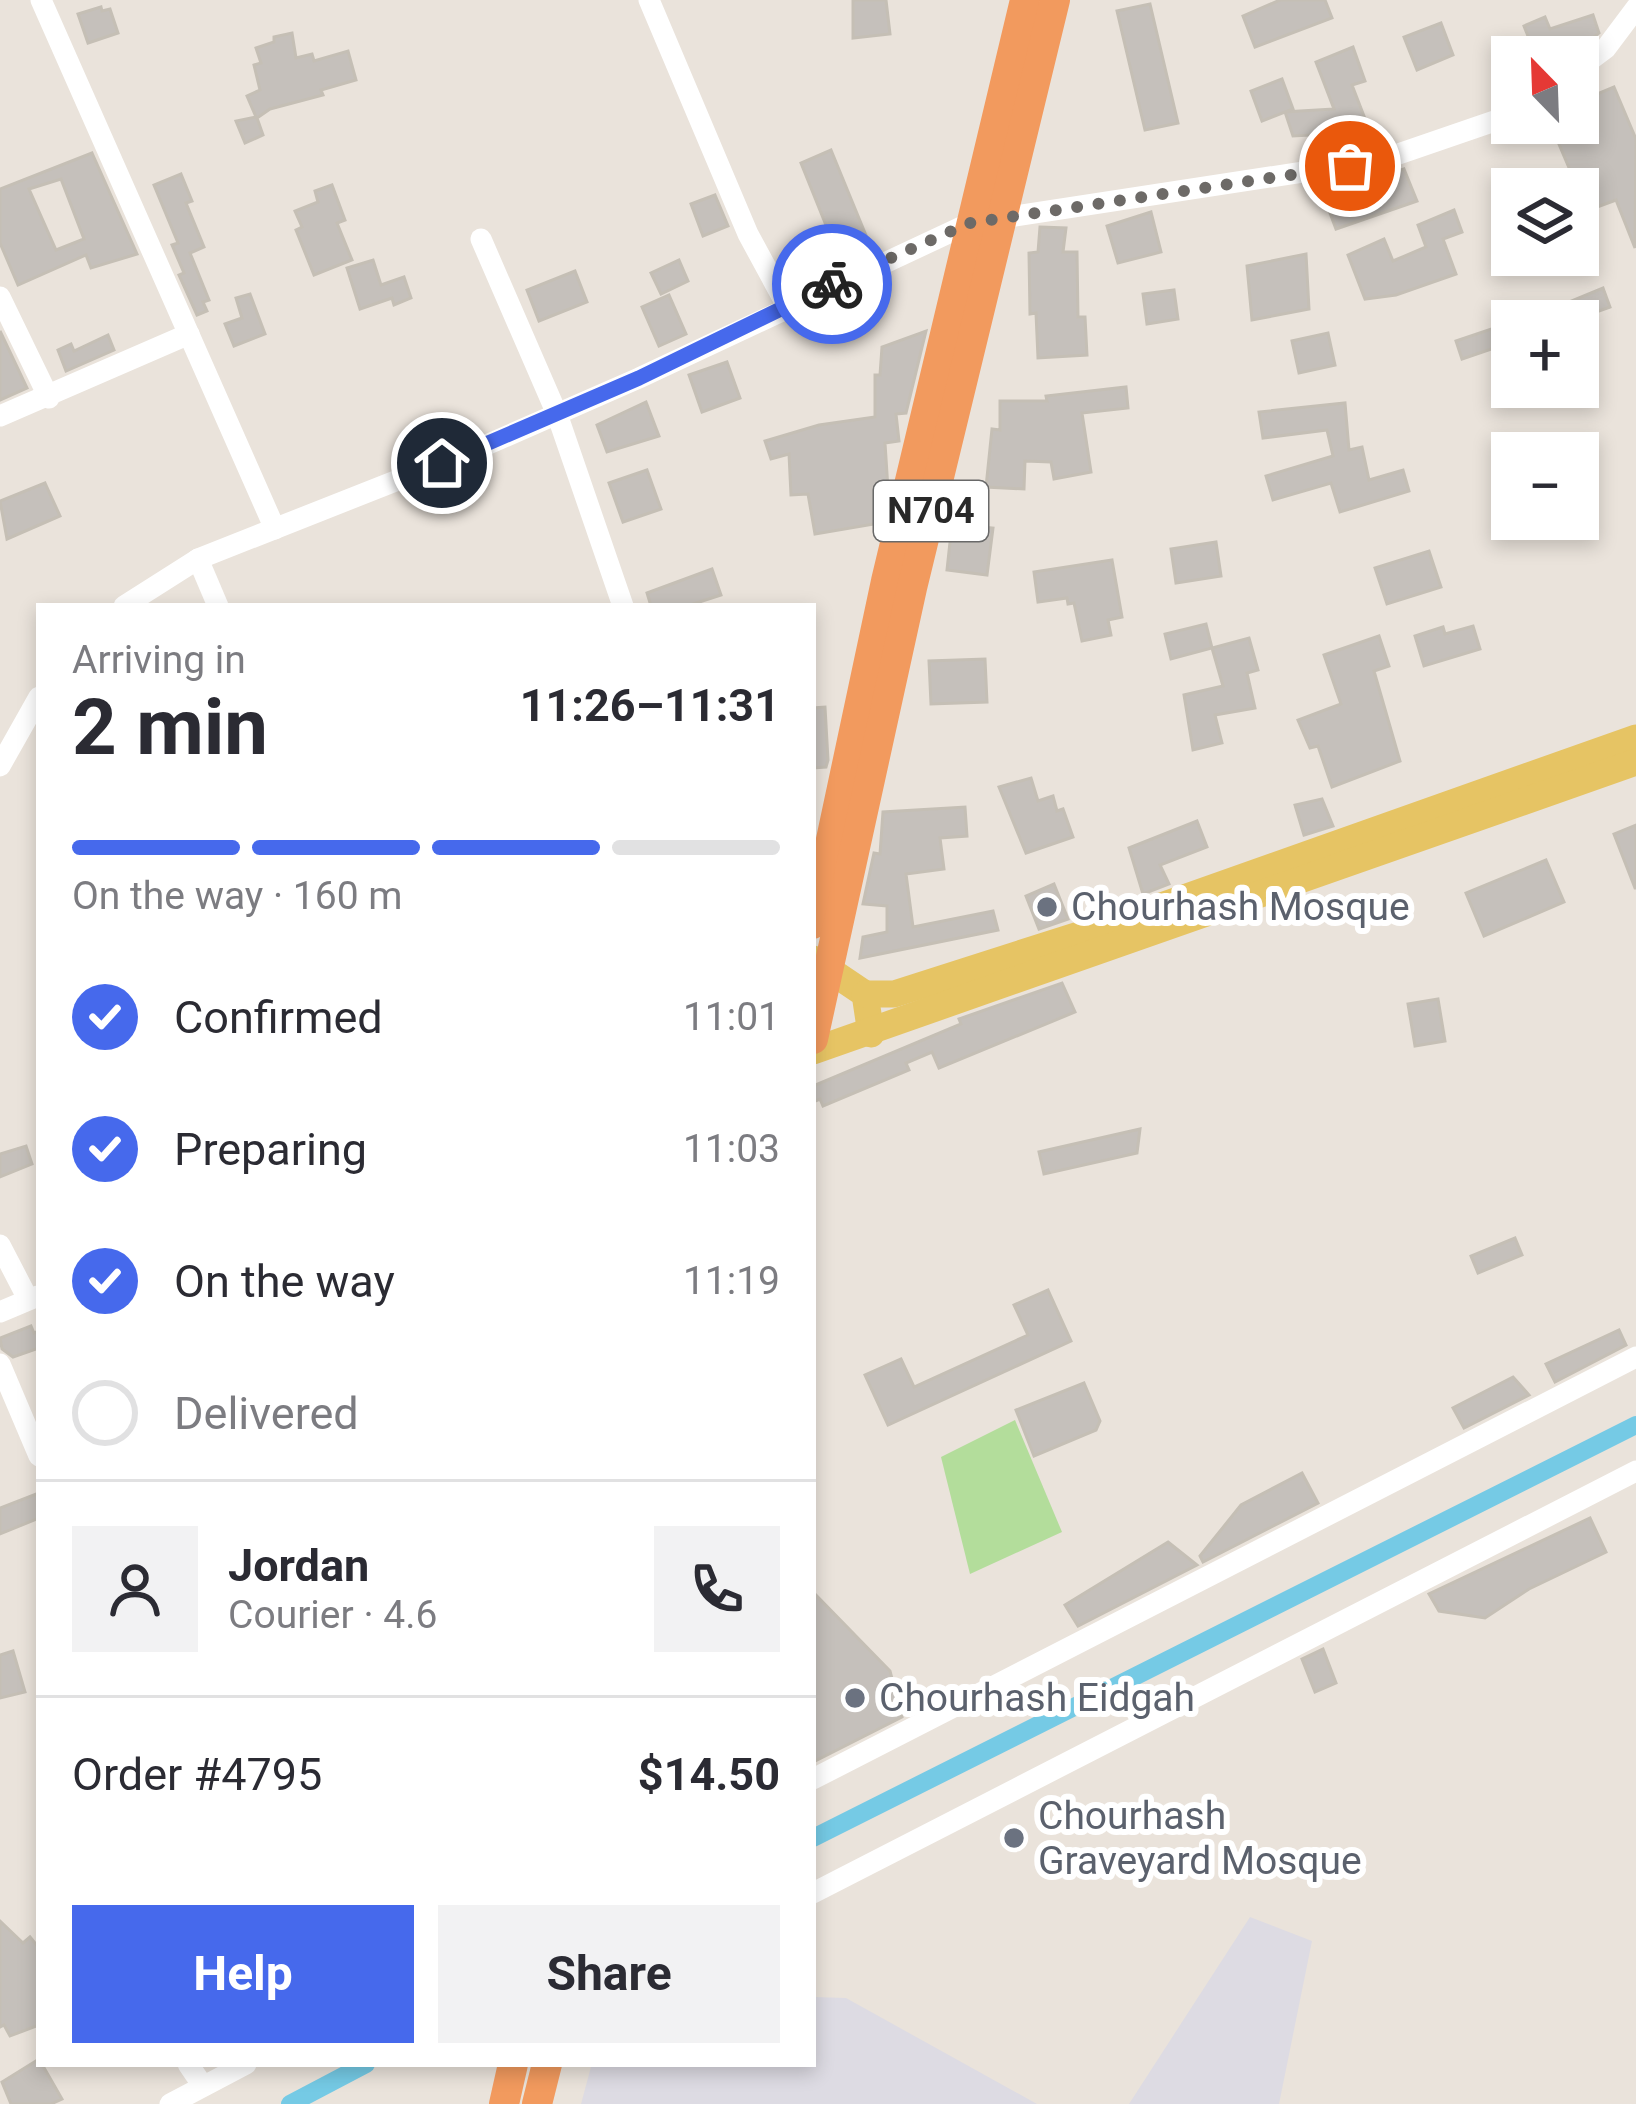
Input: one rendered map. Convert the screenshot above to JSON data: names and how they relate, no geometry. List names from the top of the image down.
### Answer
{
  "streets": {
    "highway": ["N704"]
  },
  "places": ["Chourhash Mosque", "Chourhash Eidgah", "Chourhash Graveyard Mosque"],
  "north": "top left",
  "page": {
    "map_buttons": ["+", "−"],
    "heading": ["2 min", "Arriving in", "11:26–11:31"],
    "panel": [
      "Jordan",
      "Courier · 4.6",
      "Order #4795",
      "$14.50"
    ],
    "bar": "On the way · 160 m",
    "list": [
      ["Confirmed", "11:01"],
      ["Preparing", "11:03"],
      ["On the way", "11:19"],
      "Delivered"
    ],
    "buttons": ["Help", "Share"]
  }
}
